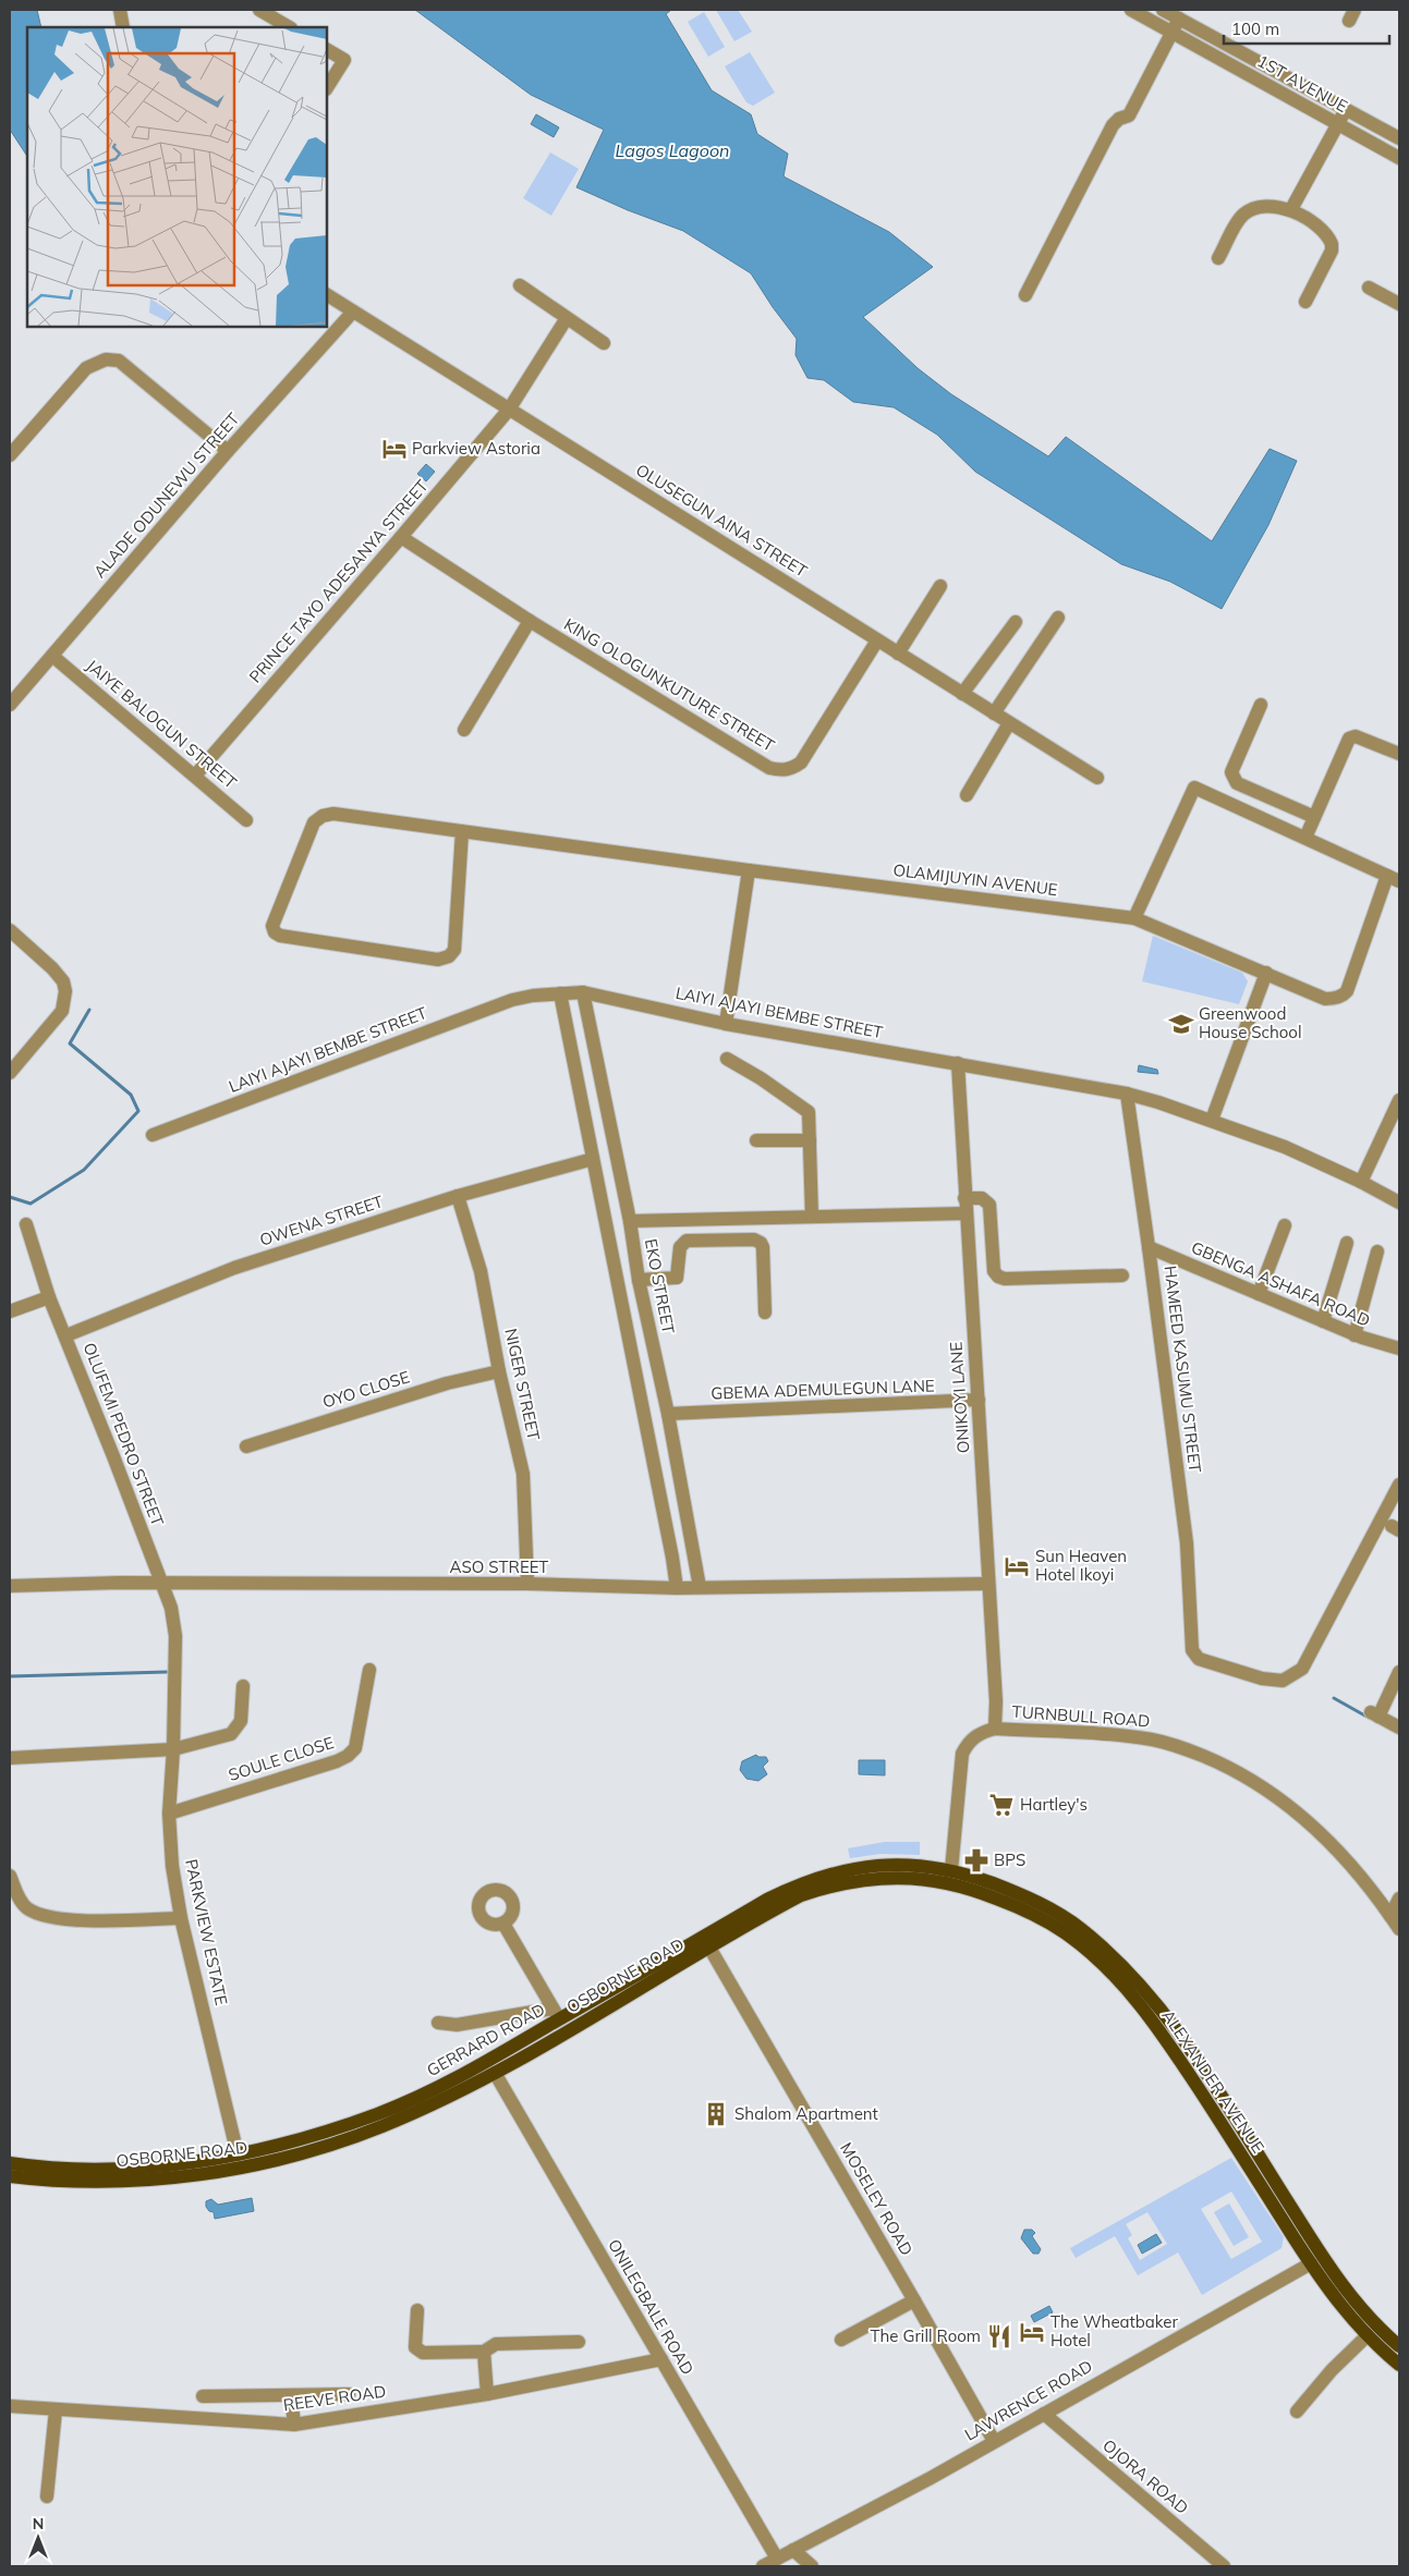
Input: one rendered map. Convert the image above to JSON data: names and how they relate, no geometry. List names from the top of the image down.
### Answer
{
  "streets": {
    "main road": ["OSBORNE ROAD", "GERRARD ROAD", "ALEXANDER AVENUE"],
    "street": [
      "1ST AVENUE",
      "ALADE ODUNEWU STREET",
      "OLUSEGUN AINA STREET",
      "PRINCE TAYO ADESANYA STREET",
      "KING OLOGUNKUTURE STREET",
      "JAIYE BALOGUN STREET",
      "OLAMIJUYIN AVENUE",
      "LAIYI AJAYI BEMBE STREET",
      "OWENA STREET",
      "GBENGA ASHAFA ROAD",
      "EKO STREET",
      "HAMEED KASUMU STREET",
      "NIGER STREET",
      "OYO CLOSE",
      "GBEMA ADEMULEGUN LANE",
      "ONIKOYI LANE",
      "OLUFEMI PEDRO STREET",
      "ASO STREET",
      "TURNBULL ROAD",
      "SOULE CLOSE",
      "PARKVIEW ESTATE",
      "MOSELEY ROAD",
      "ONILEGBALE ROAD",
      "REEVE ROAD",
      "LAWRENCE ROAD",
      "OJORA ROAD"
    ]
  },
  "crossings": [
    ["ALADE ODUNEWU STREET", "OLUSEGUN AINA STREET"],
    ["ALADE ODUNEWU STREET", "JAIYE BALOGUN STREET"],
    ["OLUSEGUN AINA STREET", "PRINCE TAYO ADESANYA STREET"],
    ["OLUSEGUN AINA STREET", "KING OLOGUNKUTURE STREET"],
    ["PRINCE TAYO ADESANYA STREET", "KING OLOGUNKUTURE STREET"],
    ["PRINCE TAYO ADESANYA STREET", "JAIYE BALOGUN STREET"],
    ["LAIYI AJAYI BEMBE STREET", "EKO STREET"],
    ["LAIYI AJAYI BEMBE STREET", "HAMEED KASUMU STREET"],
    ["LAIYI AJAYI BEMBE STREET", "ONIKOYI LANE"],
    ["OWENA STREET", "NIGER STREET"],
    ["OWENA STREET", "OLUFEMI PEDRO STREET"],
    ["GBENGA ASHAFA ROAD", "HAMEED KASUMU STREET"],
    ["EKO STREET", "GBEMA ADEMULEGUN LANE"],
    ["EKO STREET", "ASO STREET"],
    ["NIGER STREET", "OYO CLOSE"],
    ["NIGER STREET", "ASO STREET"],
    ["GBEMA ADEMULEGUN LANE", "ONIKOYI LANE"],
    ["ONIKOYI LANE", "ASO STREET"],
    ["ONIKOYI LANE", "TURNBULL ROAD"],
    ["OLUFEMI PEDRO STREET", "ASO STREET"],
    ["OLUFEMI PEDRO STREET", "PARKVIEW ESTATE"],
    ["ASO STREET", "PARKVIEW ESTATE"],
    ["TURNBULL ROAD", "OSBORNE ROAD"],
    ["TURNBULL ROAD", "GERRARD ROAD"],
    ["TURNBULL ROAD", "ALEXANDER AVENUE"],
    ["SOULE CLOSE", "PARKVIEW ESTATE"],
    ["PARKVIEW ESTATE", "GERRARD ROAD"],
    ["OSBORNE ROAD", "GERRARD ROAD"],
    ["OSBORNE ROAD", "ALEXANDER AVENUE"],
    ["OSBORNE ROAD", "MOSELEY ROAD"],
    ["OSBORNE ROAD", "ONILEGBALE ROAD"],
    ["GERRARD ROAD", "ALEXANDER AVENUE"],
    ["ALEXANDER AVENUE", "LAWRENCE ROAD"],
    ["MOSELEY ROAD", "LAWRENCE ROAD"],
    ["ONILEGBALE ROAD", "REEVE ROAD"],
    ["ONILEGBALE ROAD", "LAWRENCE ROAD"],
    ["LAWRENCE ROAD", "OJORA ROAD"]
  ],
  "water": ["Lagos Lagoon"],
  "places": {
    "hotel": ["Parkview Astoria", "Sun Heaven Hotel Ikoyi", "The Wheatbaker Hotel"],
    "school or university": ["Greenwood House School"],
    "supermarket": ["Hartley's"],
    "pharmacy": ["BPS"],
    "building": ["Shalom Apartment"],
    "restaurant": ["The Grill Room"]
  },
  "scale_bar": "100 m",
  "north": "top"
}
